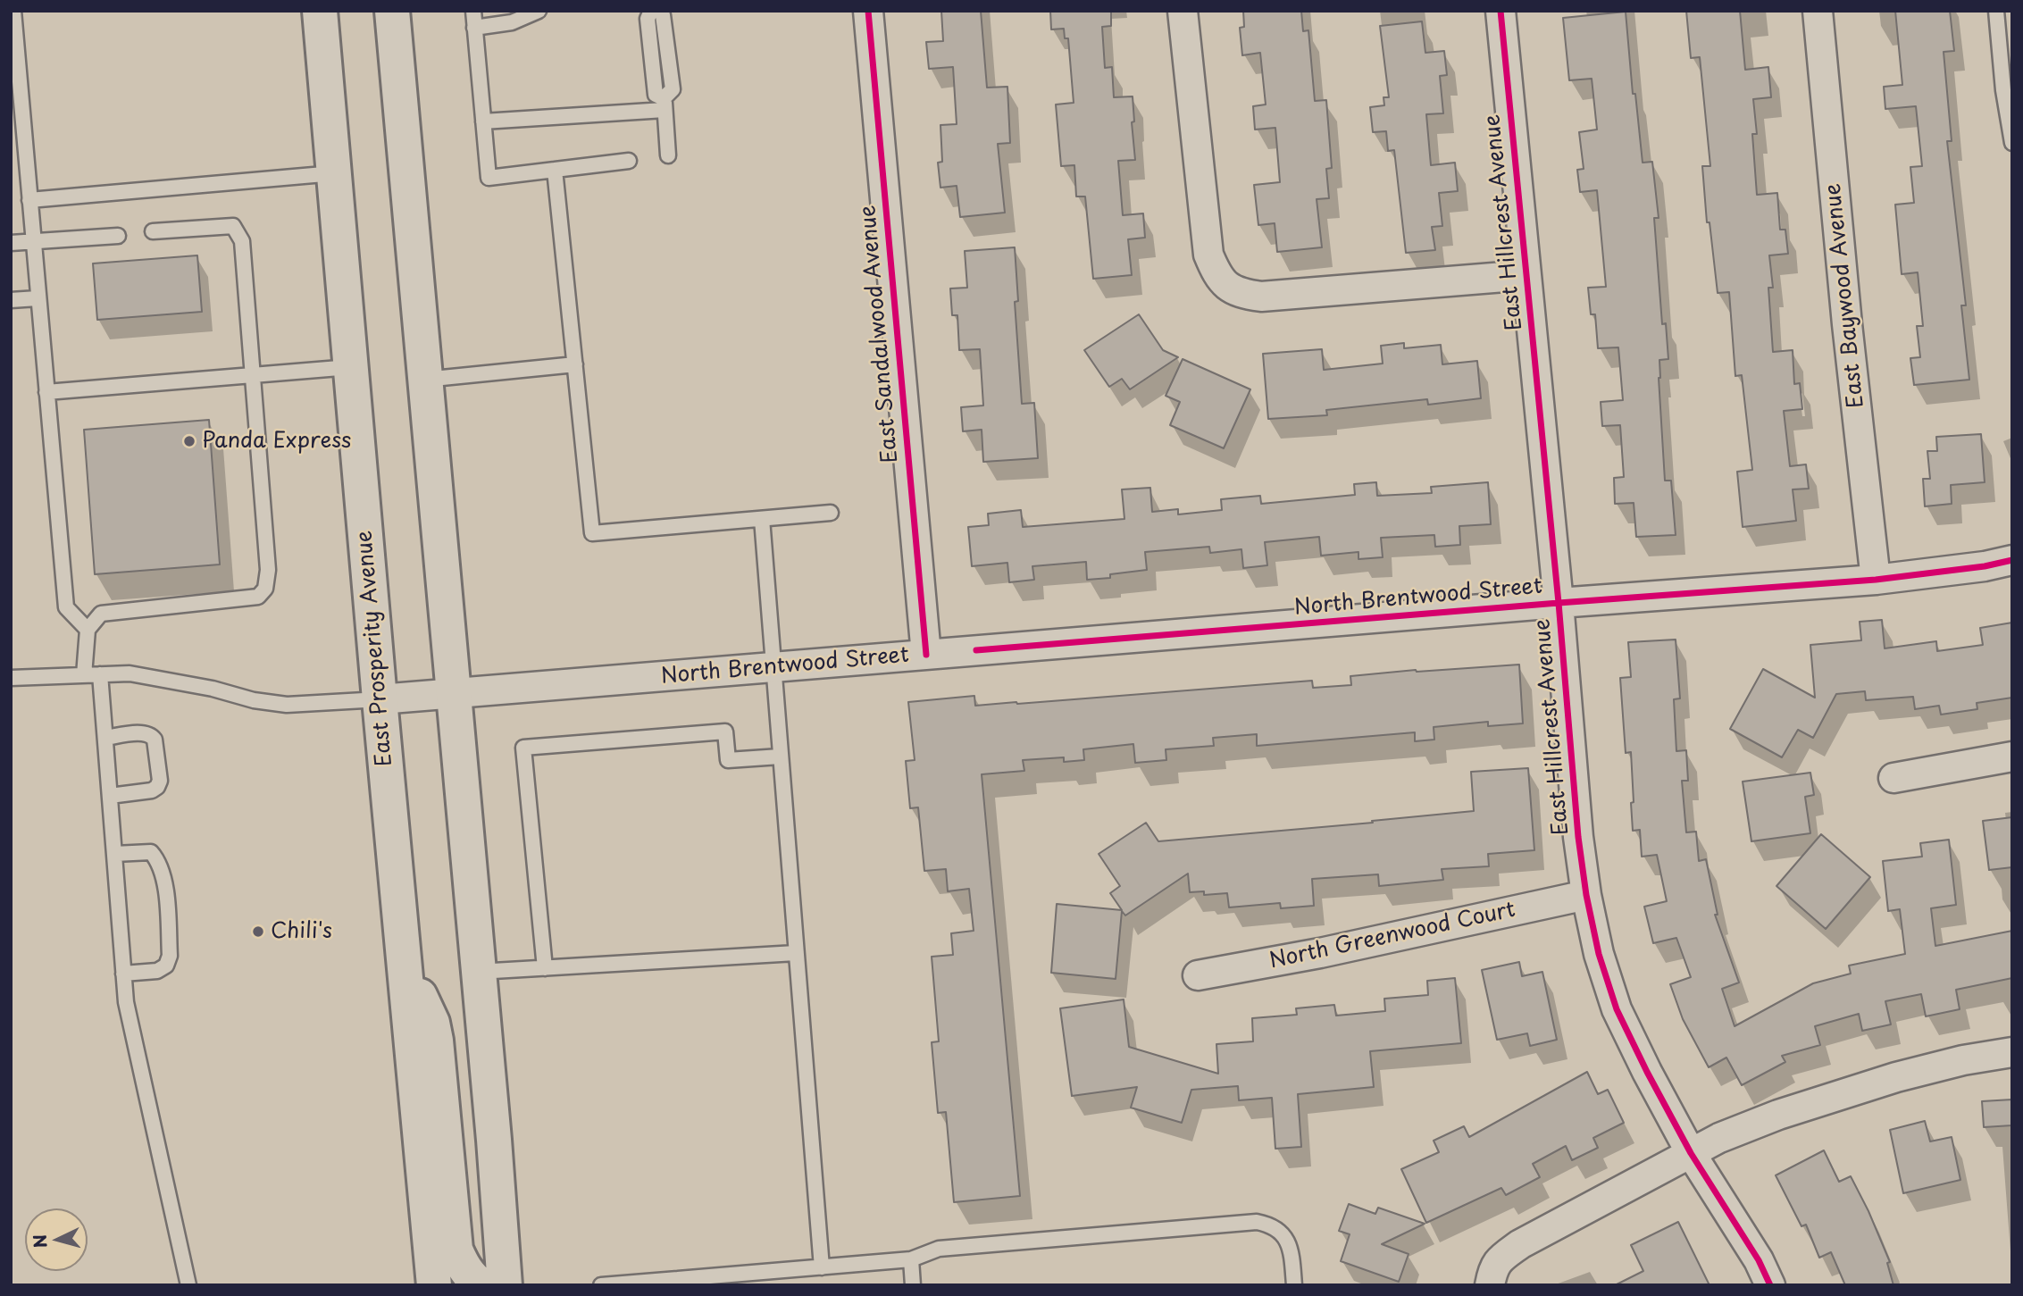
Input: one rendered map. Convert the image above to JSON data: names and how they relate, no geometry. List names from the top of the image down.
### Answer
{
  "streets": {
    "main road": ["East Prosperity Avenue"],
    "street": [
      "East Hillcrest Avenue",
      "East Baywood Avenue",
      "East Sandalwood Avenue",
      "North Brentwood Street",
      "North Greenwood Court"
    ]
  },
  "crossings": [
    ["East Hillcrest Avenue", "North Brentwood Street"],
    ["East Hillcrest Avenue", "North Greenwood Court"],
    ["East Baywood Avenue", "North Brentwood Street"],
    ["East Sandalwood Avenue", "North Brentwood Street"],
    ["North Brentwood Street", "East Prosperity Avenue"]
  ],
  "places": ["Panda Express", "Chili's"],
  "north": "left"
}
